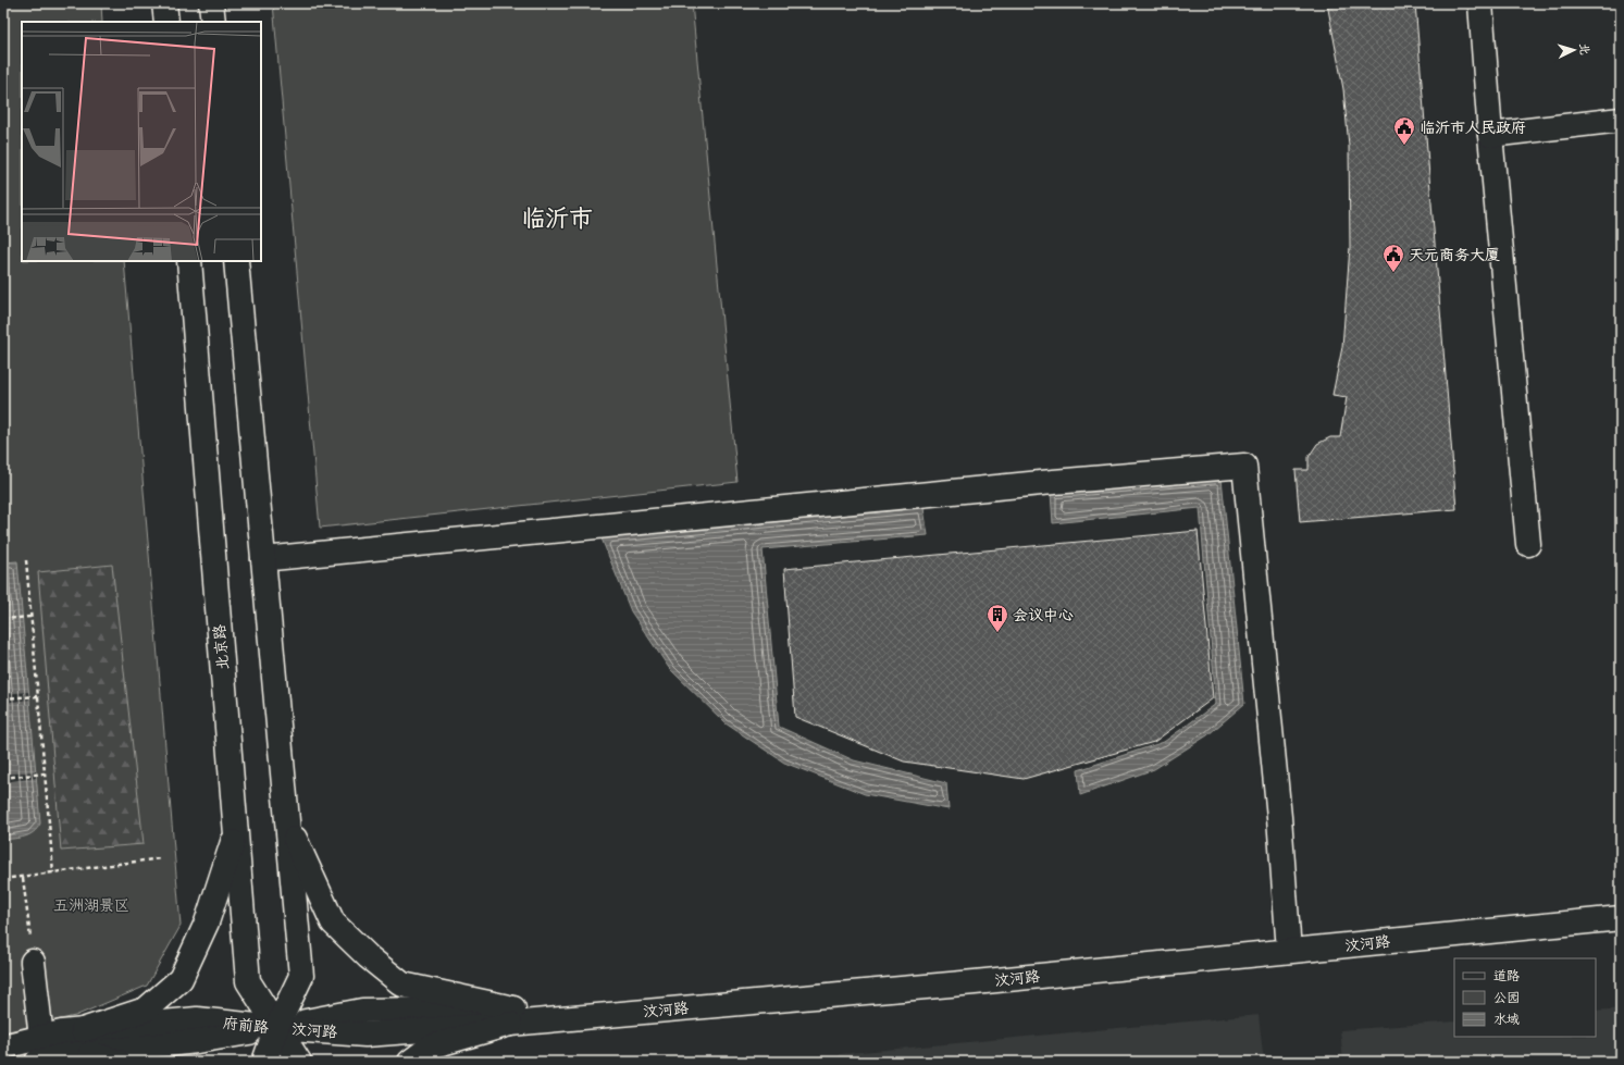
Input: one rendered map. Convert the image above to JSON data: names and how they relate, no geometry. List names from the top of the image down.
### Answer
{
  "streets": {
    "street": ["北京路", "汶河路", "府前路"]
  },
  "crossings": [
    ["北京路", "汶河路"],
    ["北京路", "府前路"],
    ["汶河路", "府前路"]
  ],
  "districts": ["临沂市"],
  "parks": ["五洲湖景区"],
  "places": {
    "public building": ["临沂市人民政府", "天元商务大厦"],
    "building": ["会议中心"]
  },
  "legend": ["道路", "公园", "水域"],
  "north": "right"
}
